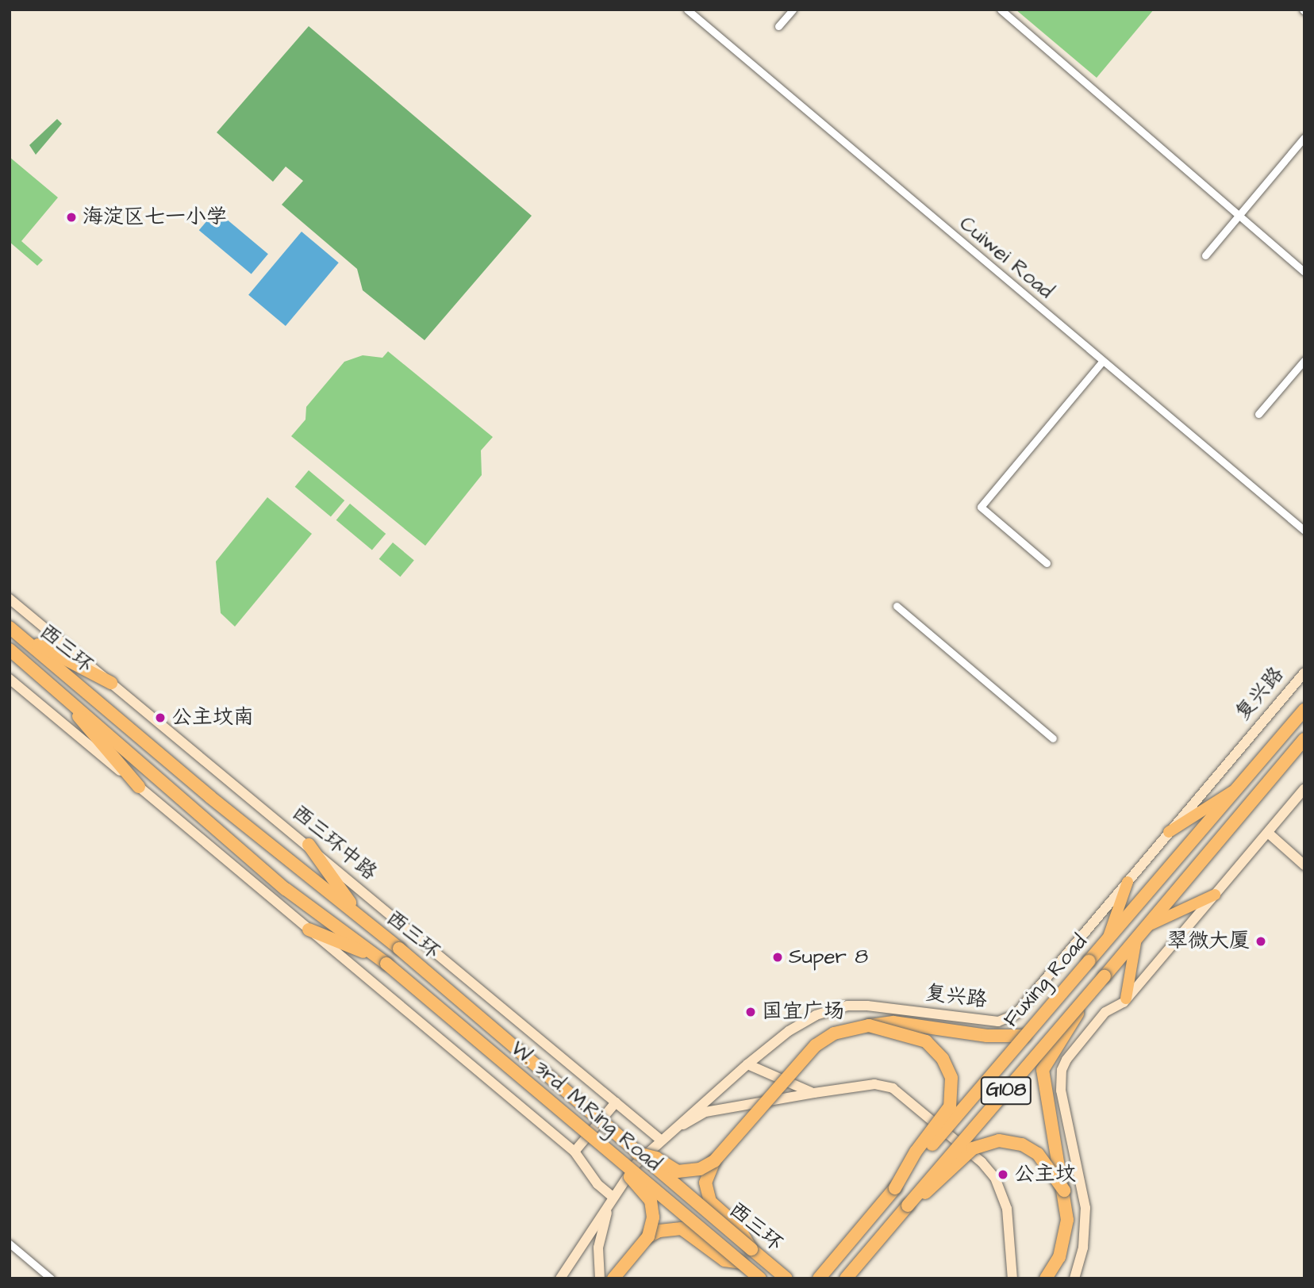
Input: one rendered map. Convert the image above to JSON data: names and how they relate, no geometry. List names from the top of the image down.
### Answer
{
  "streets": {
    "highway": [
      "西三环",
      "Fuxing Road",
      "G108",
      "W. 3rd. M.Ring Road"
    ],
    "street": ["Cuiwei Road", "复兴路", "西三环中路"]
  },
  "crossings": [
    ["西三环", "W. 3rd. M.Ring Road"],
    ["复兴路", "西三环中路"],
    ["Fuxing Road", "G108"]
  ],
  "places": [
    "海淀区七一小学",
    "公主坟南",
    "翠微大厦",
    "Super 8",
    "国宜广场",
    "公主坟"
  ]
}
